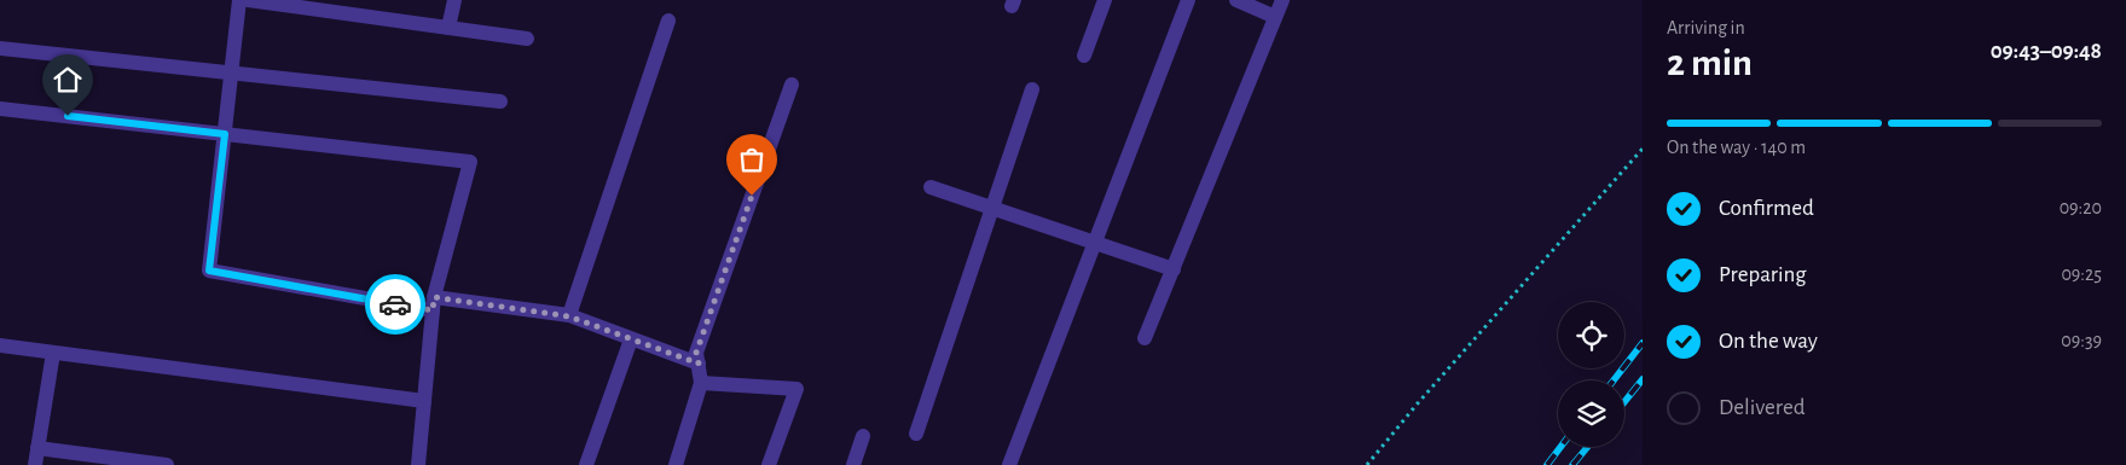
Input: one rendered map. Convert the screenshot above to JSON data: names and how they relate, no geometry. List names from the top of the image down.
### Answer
{
  "page": {
    "heading": ["2 min", "Arriving in", "09:43–09:48"],
    "bar": "On the way · 140 m",
    "list": [
      ["Confirmed", "09:20"],
      ["Preparing", "09:25"],
      ["On the way", "09:39"],
      "Delivered"
    ]
  }
}
